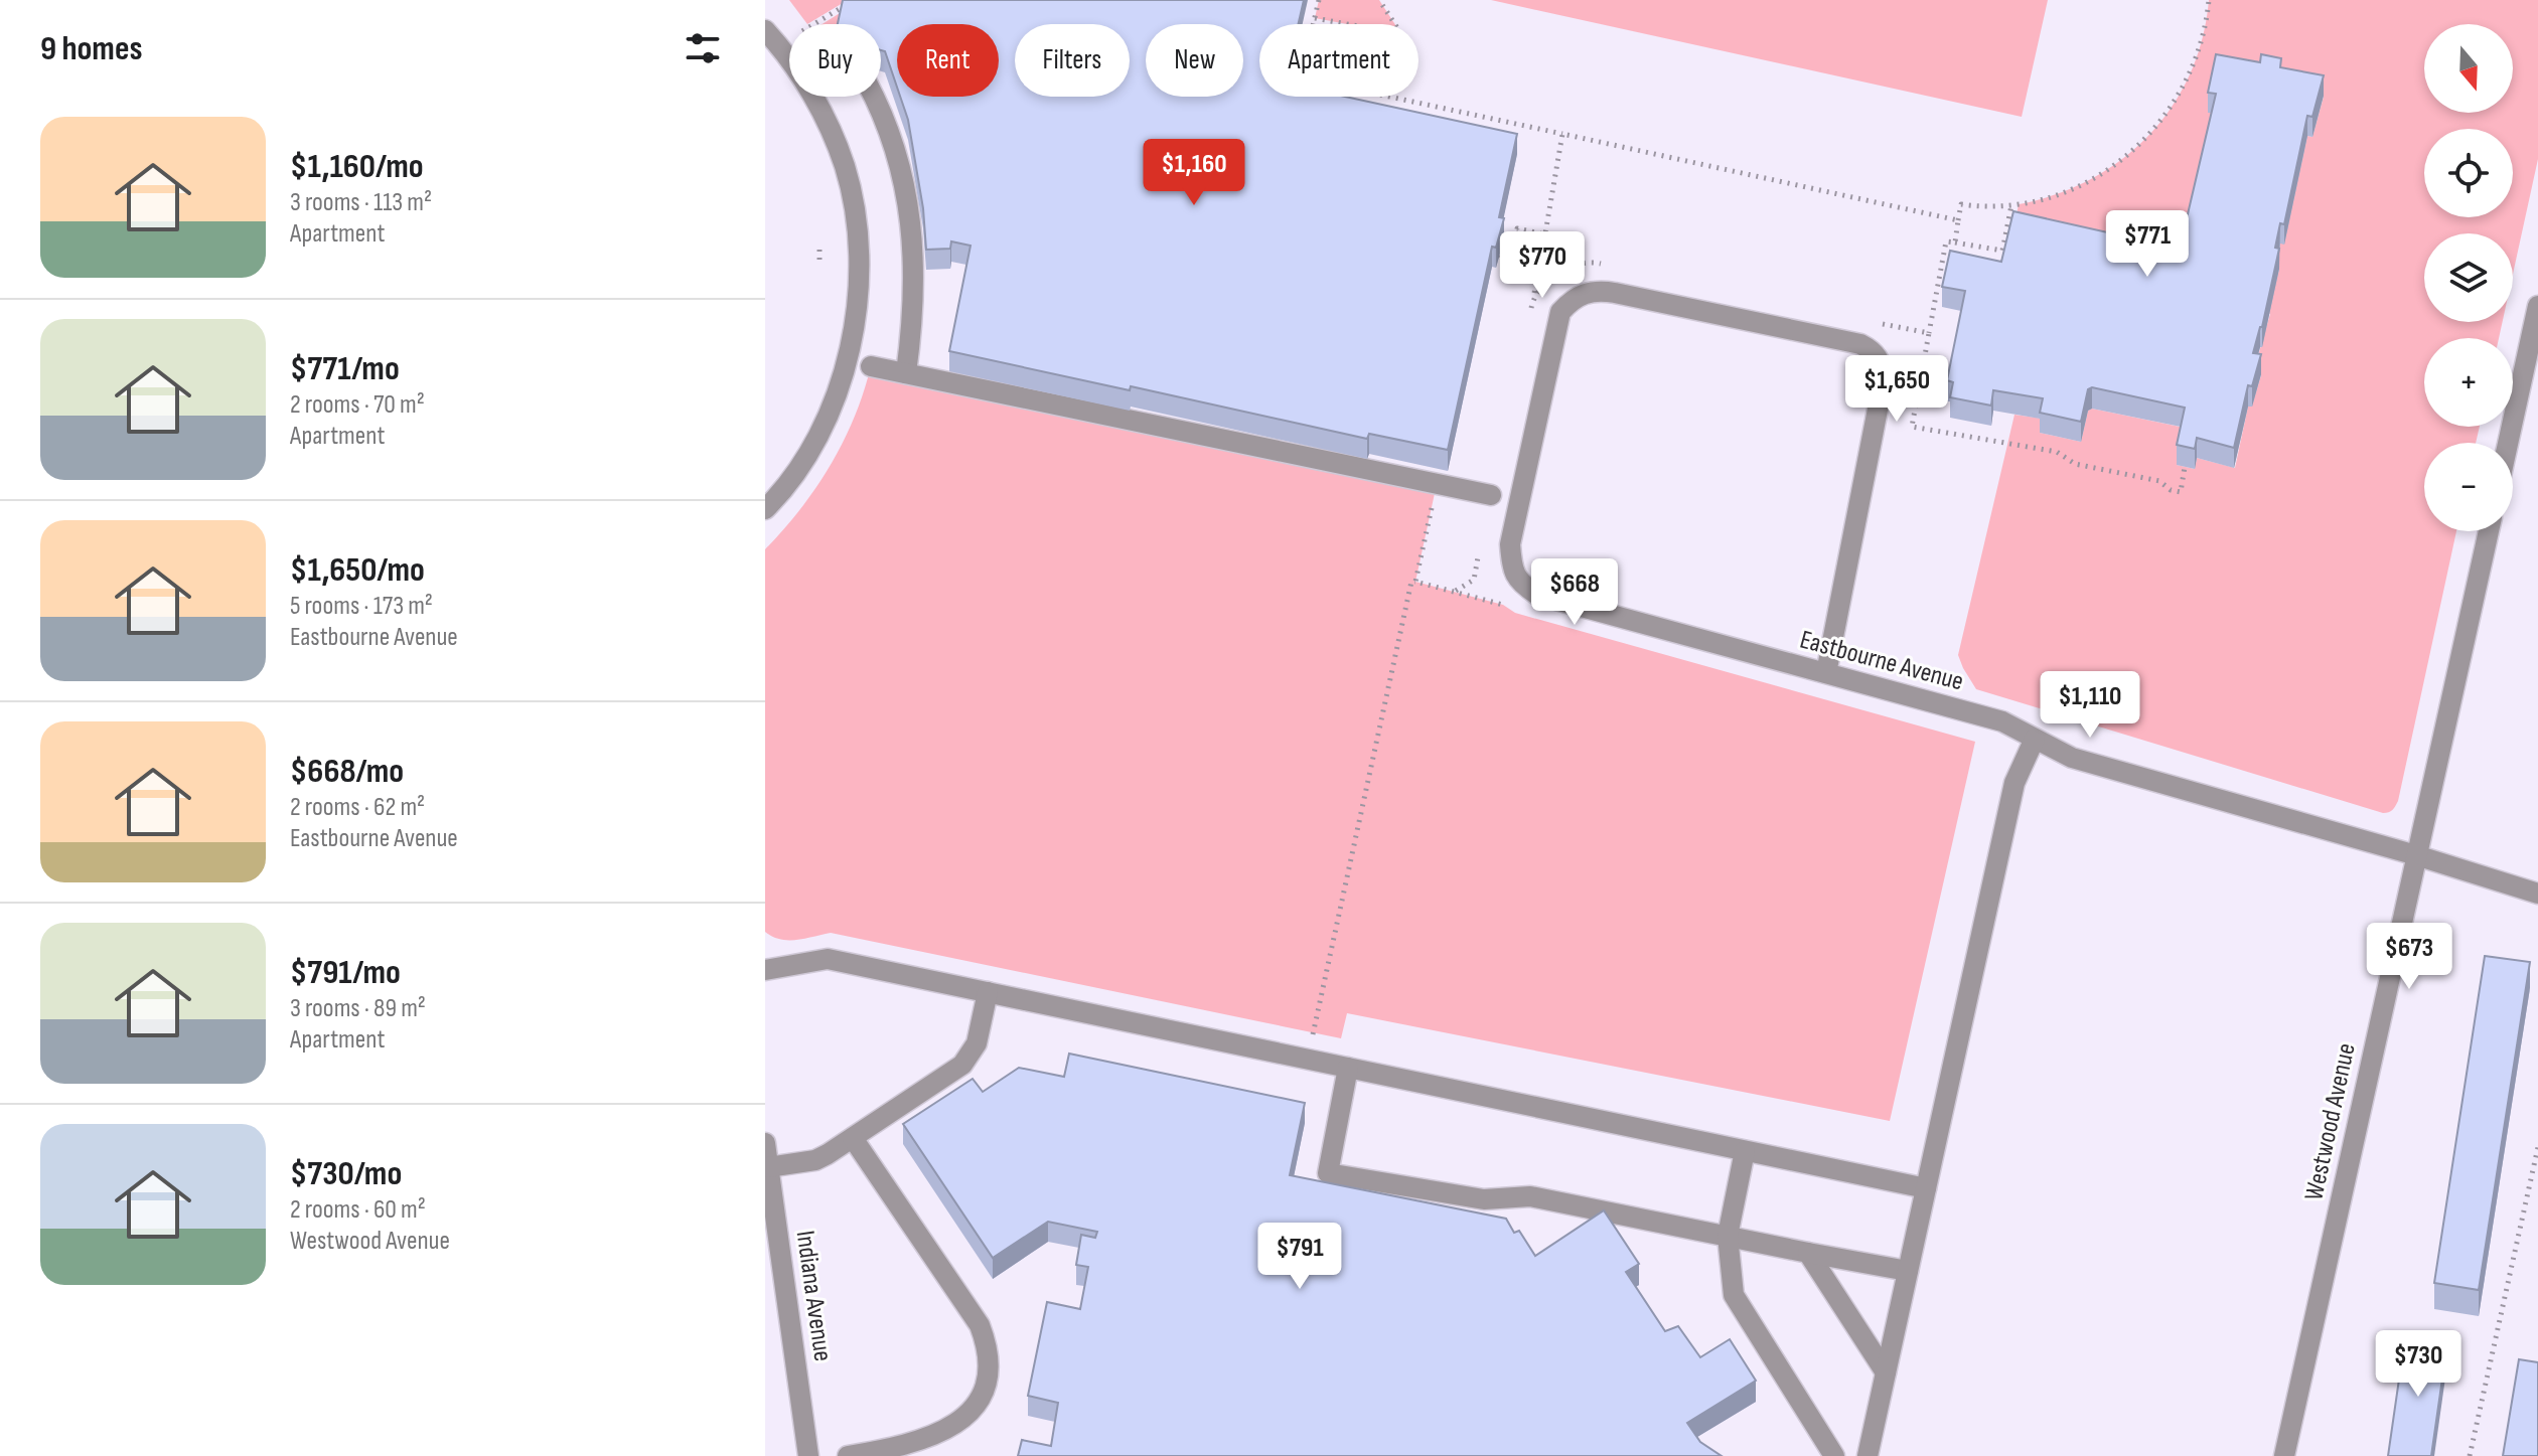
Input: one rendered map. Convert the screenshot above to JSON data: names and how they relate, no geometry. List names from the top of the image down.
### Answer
{
  "streets": {
    "street": ["Eastbourne Avenue", "Westwood Avenue", "Indiana Avenue"]
  },
  "crossings": [
    ["Eastbourne Avenue", "Westwood Avenue"]
  ],
  "north": "bottom",
  "page": {
    "heading": "9 homes",
    "map_buttons": ["+", "−"],
    "chip": [
      "Buy",
      "Rent",
      "Filters",
      "New",
      "Apartment"
    ],
    "list": [
      {
        "name": "$1,160/mo",
        "note": "3 rooms · 113 m² · Apartment"
      },
      {
        "name": "$771/mo",
        "note": "2 rooms · 70 m² · Apartment"
      },
      {
        "name": "$1,650/mo",
        "note": "5 rooms · 173 m² · Eastbourne Avenue"
      },
      {
        "name": "$668/mo",
        "note": "2 rooms · 62 m² · Eastbourne Avenue"
      },
      {
        "name": "$791/mo",
        "note": "3 rooms · 89 m² · Apartment"
      },
      {
        "name": "$730/mo",
        "note": "2 rooms · 60 m² · Westwood Avenue"
      }
    ],
    "price": [
      "$1,160",
      "$771",
      "$770",
      "$1,650",
      "$668",
      "$1,110",
      "$673",
      "$791",
      "$730"
    ]
  }
}
